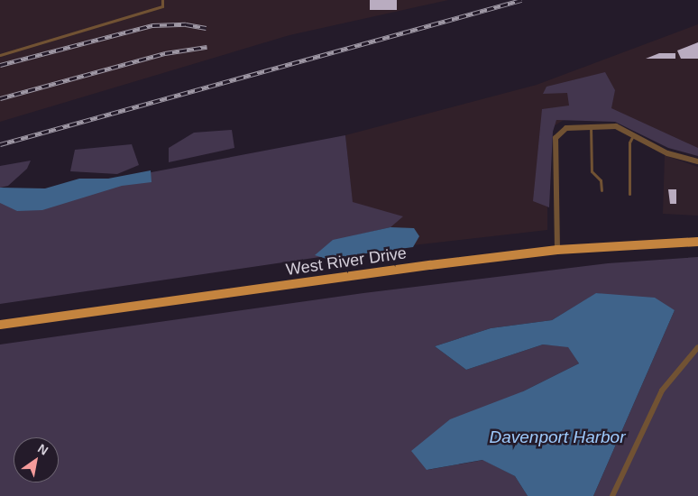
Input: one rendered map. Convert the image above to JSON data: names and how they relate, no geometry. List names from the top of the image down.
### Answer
{
  "streets": {
    "main road": ["West River Drive"]
  },
  "water": ["Davenport Harbor"],
  "north": "top right"
}
